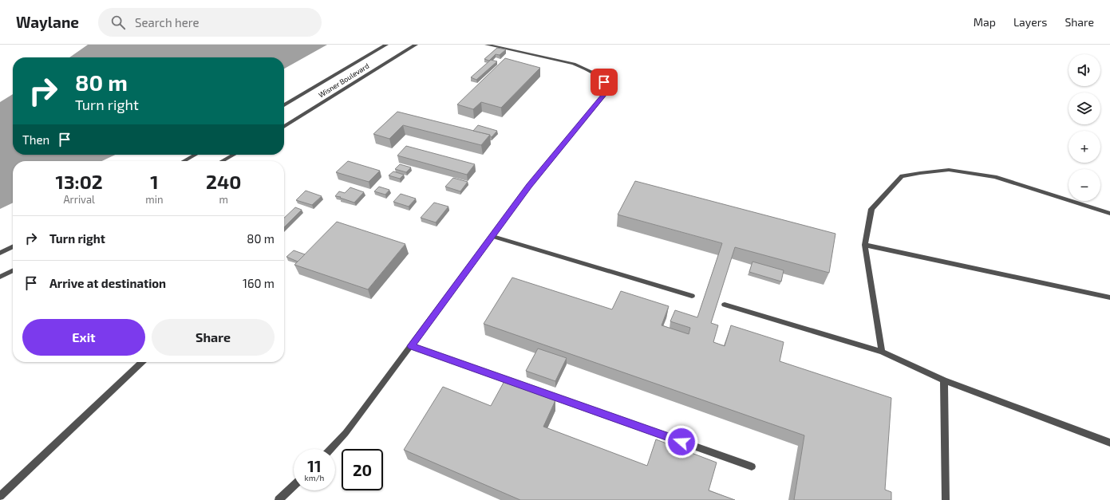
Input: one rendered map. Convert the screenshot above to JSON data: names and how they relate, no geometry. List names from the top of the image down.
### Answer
{
  "streets": {
    "street": ["Wisner Boulevard"]
  },
  "page": {
    "header": "Waylane",
    "search": "Search here",
    "nav": ["Map", "Layers", "Share"],
    "map_buttons": ["+", "−"],
    "turn": ["80 m", "Turn right"],
    "then": "Then",
    "eta": [
      "13:02",
      "Arrival",
      "1",
      "min",
      "240",
      "m"
    ],
    "list": [
      {
        "name": "Turn right",
        "value": "80 m"
      },
      {
        "name": "Arrive at destination",
        "value": "160 m"
      }
    ],
    "buttons": ["Exit", "Share"],
    "speed": "11 km/h",
    "limit": "20"
  }
}
